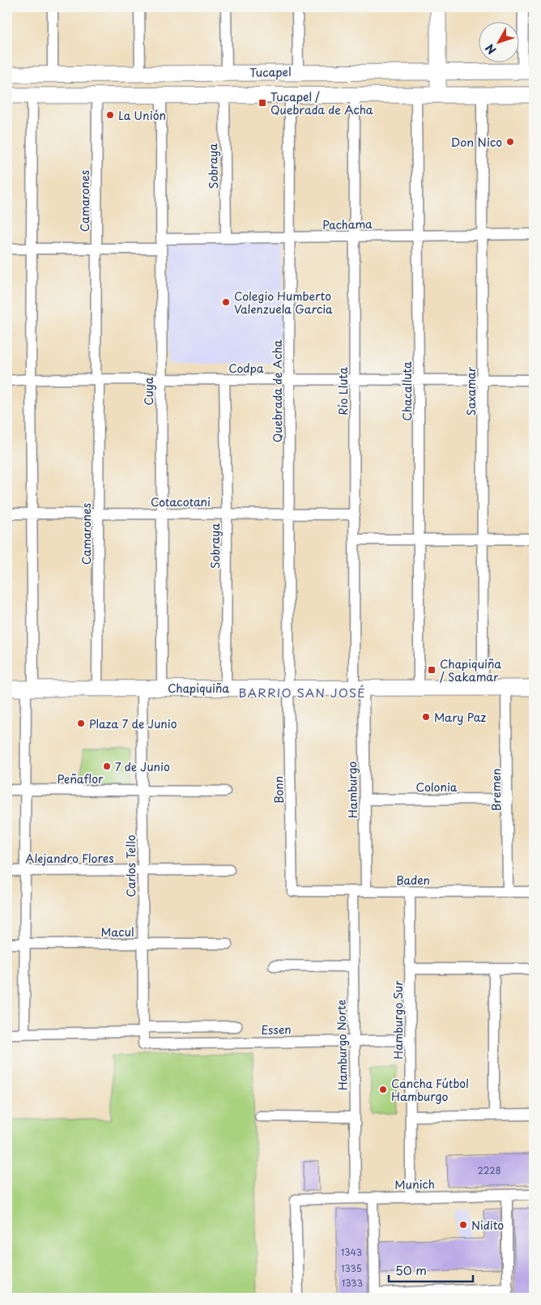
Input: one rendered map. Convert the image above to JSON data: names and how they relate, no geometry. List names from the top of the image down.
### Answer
{
  "streets": {
    "main road": ["Tucapel", "Chapiquiña"],
    "street": [
      "Sobraya",
      "Camarones",
      "Pachama",
      "Codpa",
      "Cuya",
      "Quebrada de Acha",
      "Río Lluta",
      "Chacalluta",
      "Saxamar",
      "Cotacotani",
      "Peñaflor",
      "Colonia",
      "Bonn",
      "Hamburgo",
      "Bremen",
      "Alejandro Flores",
      "Carlos Tello",
      "Baden",
      "Macul",
      "Hamburgo Sur",
      "Essen",
      "Hamburgo Norte",
      "Munich"
    ]
  },
  "crossings": [
    ["Tucapel", "Sobraya"],
    ["Tucapel", "Camarones"],
    ["Tucapel", "Cuya"],
    ["Tucapel", "Quebrada de Acha"],
    ["Tucapel", "Río Lluta"],
    ["Tucapel", "Chacalluta"],
    ["Tucapel", "Saxamar"],
    ["Sobraya", "Pachama"],
    ["Sobraya", "Codpa"],
    ["Sobraya", "Cotacotani"],
    ["Sobraya", "Chapiquiña"],
    ["Camarones", "Pachama"],
    ["Camarones", "Codpa"],
    ["Camarones", "Cotacotani"],
    ["Camarones", "Chapiquiña"],
    ["Pachama", "Cuya"],
    ["Pachama", "Quebrada de Acha"],
    ["Pachama", "Río Lluta"],
    ["Pachama", "Chacalluta"],
    ["Pachama", "Saxamar"],
    ["Codpa", "Cuya"],
    ["Codpa", "Quebrada de Acha"],
    ["Codpa", "Río Lluta"],
    ["Codpa", "Chacalluta"],
    ["Codpa", "Saxamar"],
    ["Cuya", "Cotacotani"],
    ["Cuya", "Chapiquiña"],
    ["Quebrada de Acha", "Cotacotani"],
    ["Quebrada de Acha", "Chapiquiña"],
    ["Quebrada de Acha", "Bonn"],
    ["Río Lluta", "Cotacotani"],
    ["Río Lluta", "Chapiquiña"],
    ["Río Lluta", "Hamburgo"],
    ["Chacalluta", "Chapiquiña"],
    ["Saxamar", "Chapiquiña"],
    ["Chapiquiña", "Bonn"],
    ["Chapiquiña", "Hamburgo"],
    ["Chapiquiña", "Bremen"],
    ["Chapiquiña", "Carlos Tello"],
    ["Peñaflor", "Carlos Tello"],
    ["Colonia", "Hamburgo"],
    ["Colonia", "Bremen"],
    ["Bonn", "Baden"],
    ["Hamburgo", "Baden"],
    ["Bremen", "Baden"],
    ["Alejandro Flores", "Carlos Tello"],
    ["Carlos Tello", "Macul"],
    ["Carlos Tello", "Essen"],
    ["Baden", "Hamburgo Sur"],
    ["Baden", "Hamburgo Norte"],
    ["Hamburgo Sur", "Essen"],
    ["Hamburgo Sur", "Munich"],
    ["Essen", "Hamburgo Norte"],
    ["Hamburgo Norte", "Munich"]
  ],
  "districts": ["BARRIO SAN JOSÉ"],
  "places": {
    "transit": ["Tucapel / Quebrada de Acha", "Chapiquiña / Sakamar"],
    "other": [
      "La Unión",
      "Don Nico",
      "Colegio Humberto Valenzuela Garcia",
      "Mary Paz",
      "Plaza 7 de Junio",
      "7 de Junio",
      "Cancha Fútbol Hamburgo",
      "Nidito"
    ]
  },
  "house_numbers": [
    "2228",
    "1343",
    "1335",
    "1333"
  ],
  "scale_bar": "50 m",
  "north": "bottom left"
}
